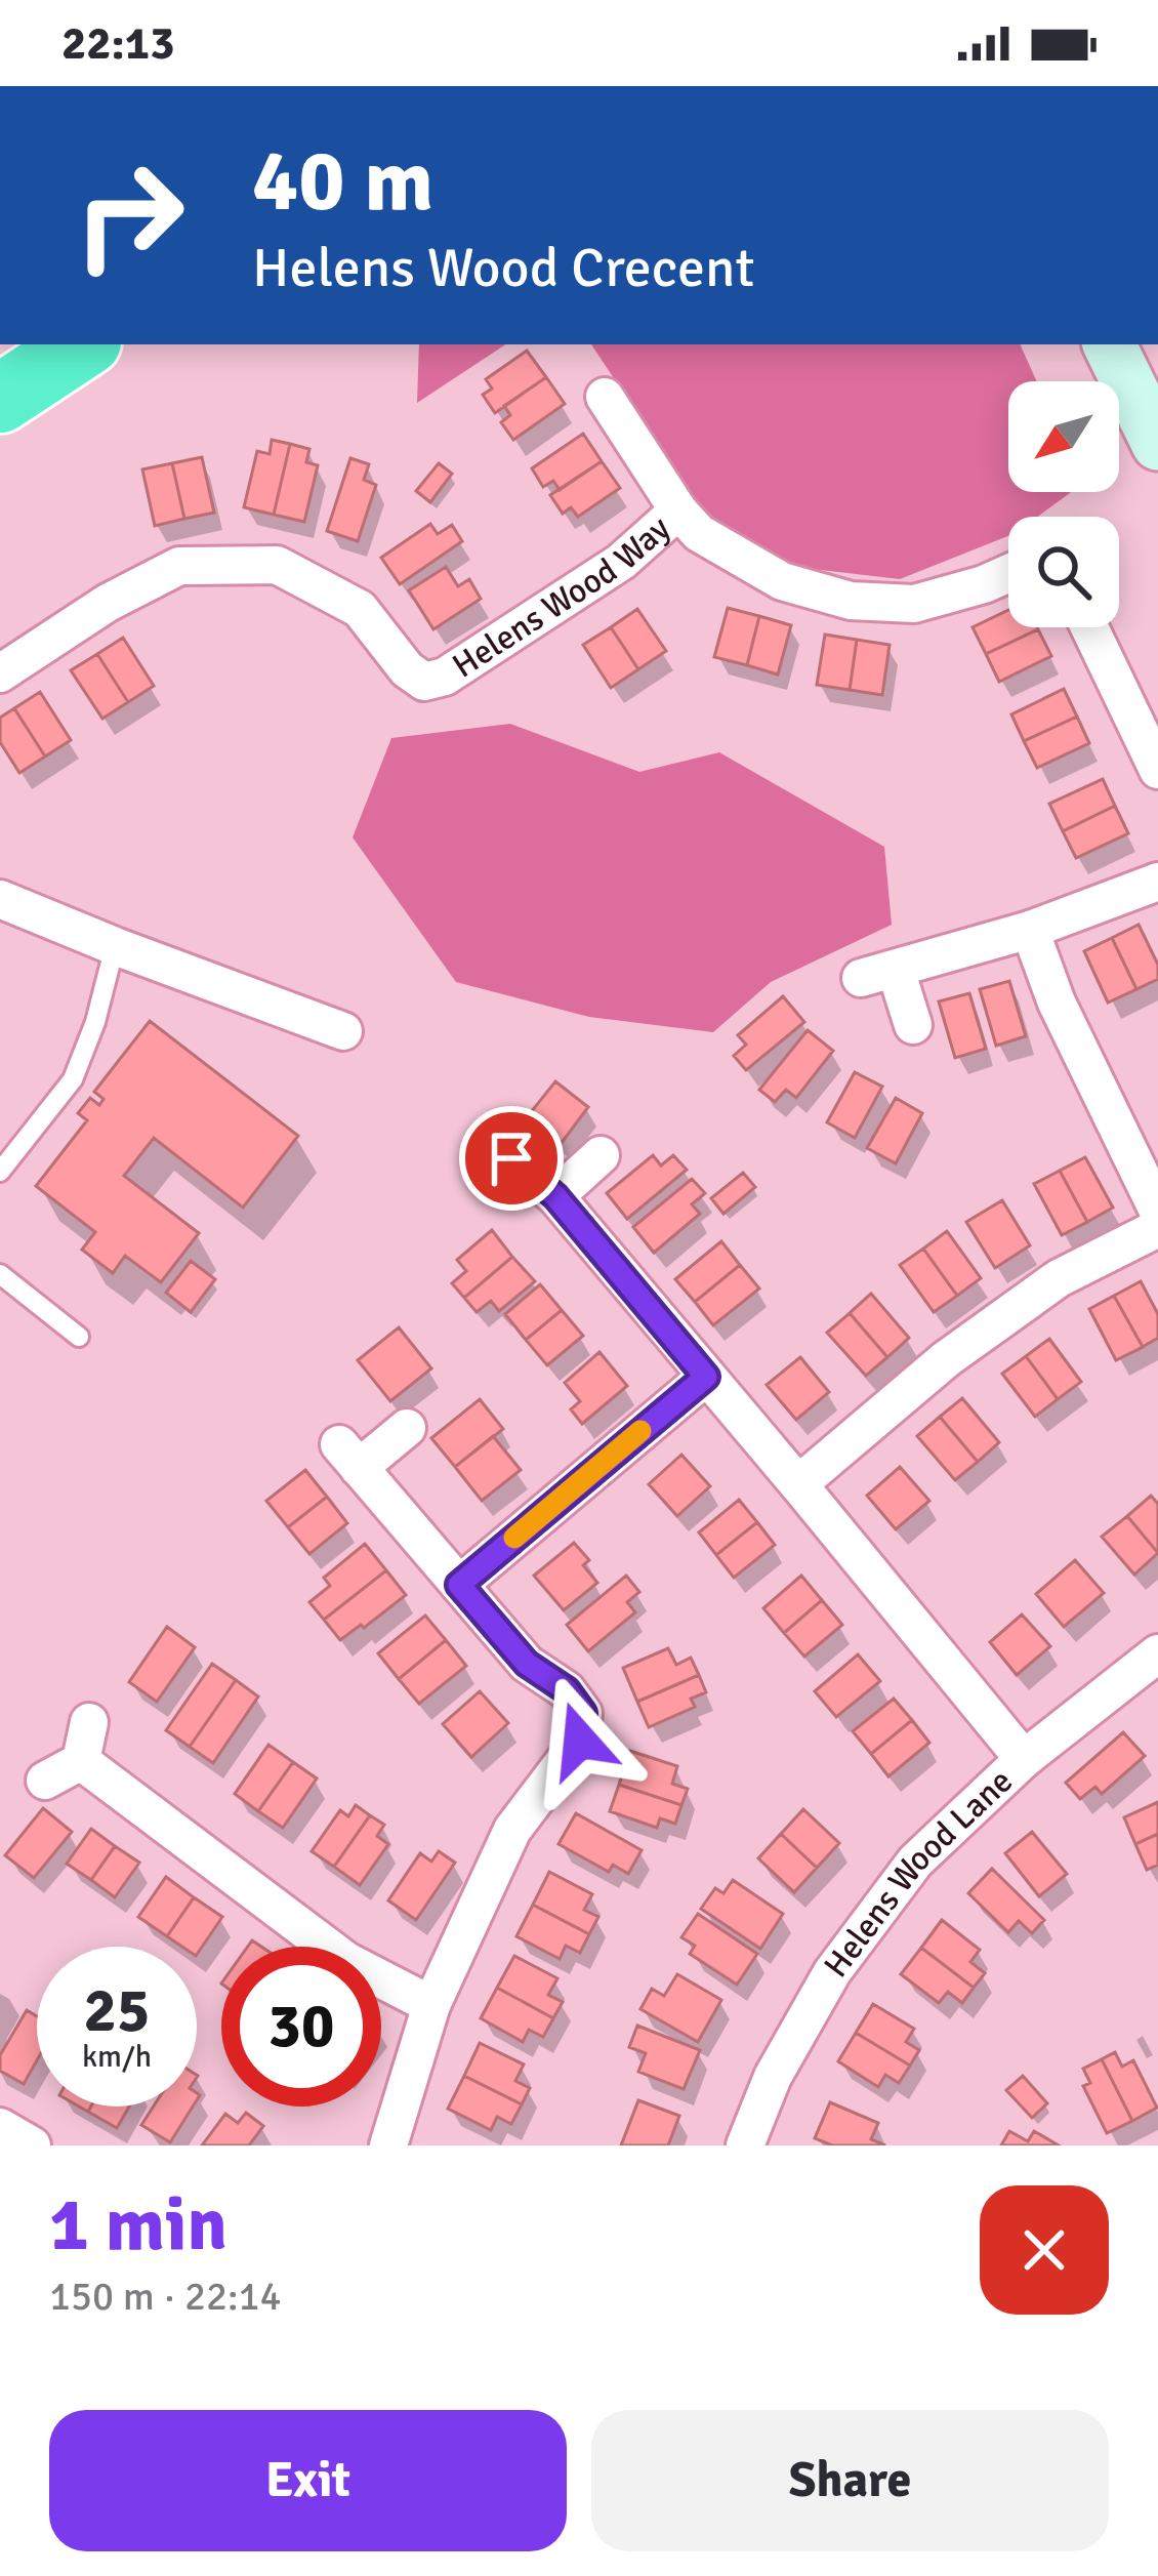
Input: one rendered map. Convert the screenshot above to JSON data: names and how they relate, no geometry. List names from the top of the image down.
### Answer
{
  "streets": {
    "street": ["Helens Wood Way", "Helens Wood Lane"]
  },
  "north": "bottom left",
  "page": {
    "status": "22:13",
    "turn": ["40 m", "Helens Wood Crecent"],
    "speed": "25 km/h",
    "limit": "30",
    "heading": ["1 min", "150 m · 22:14"],
    "buttons": ["Exit", "Share"]
  }
}
